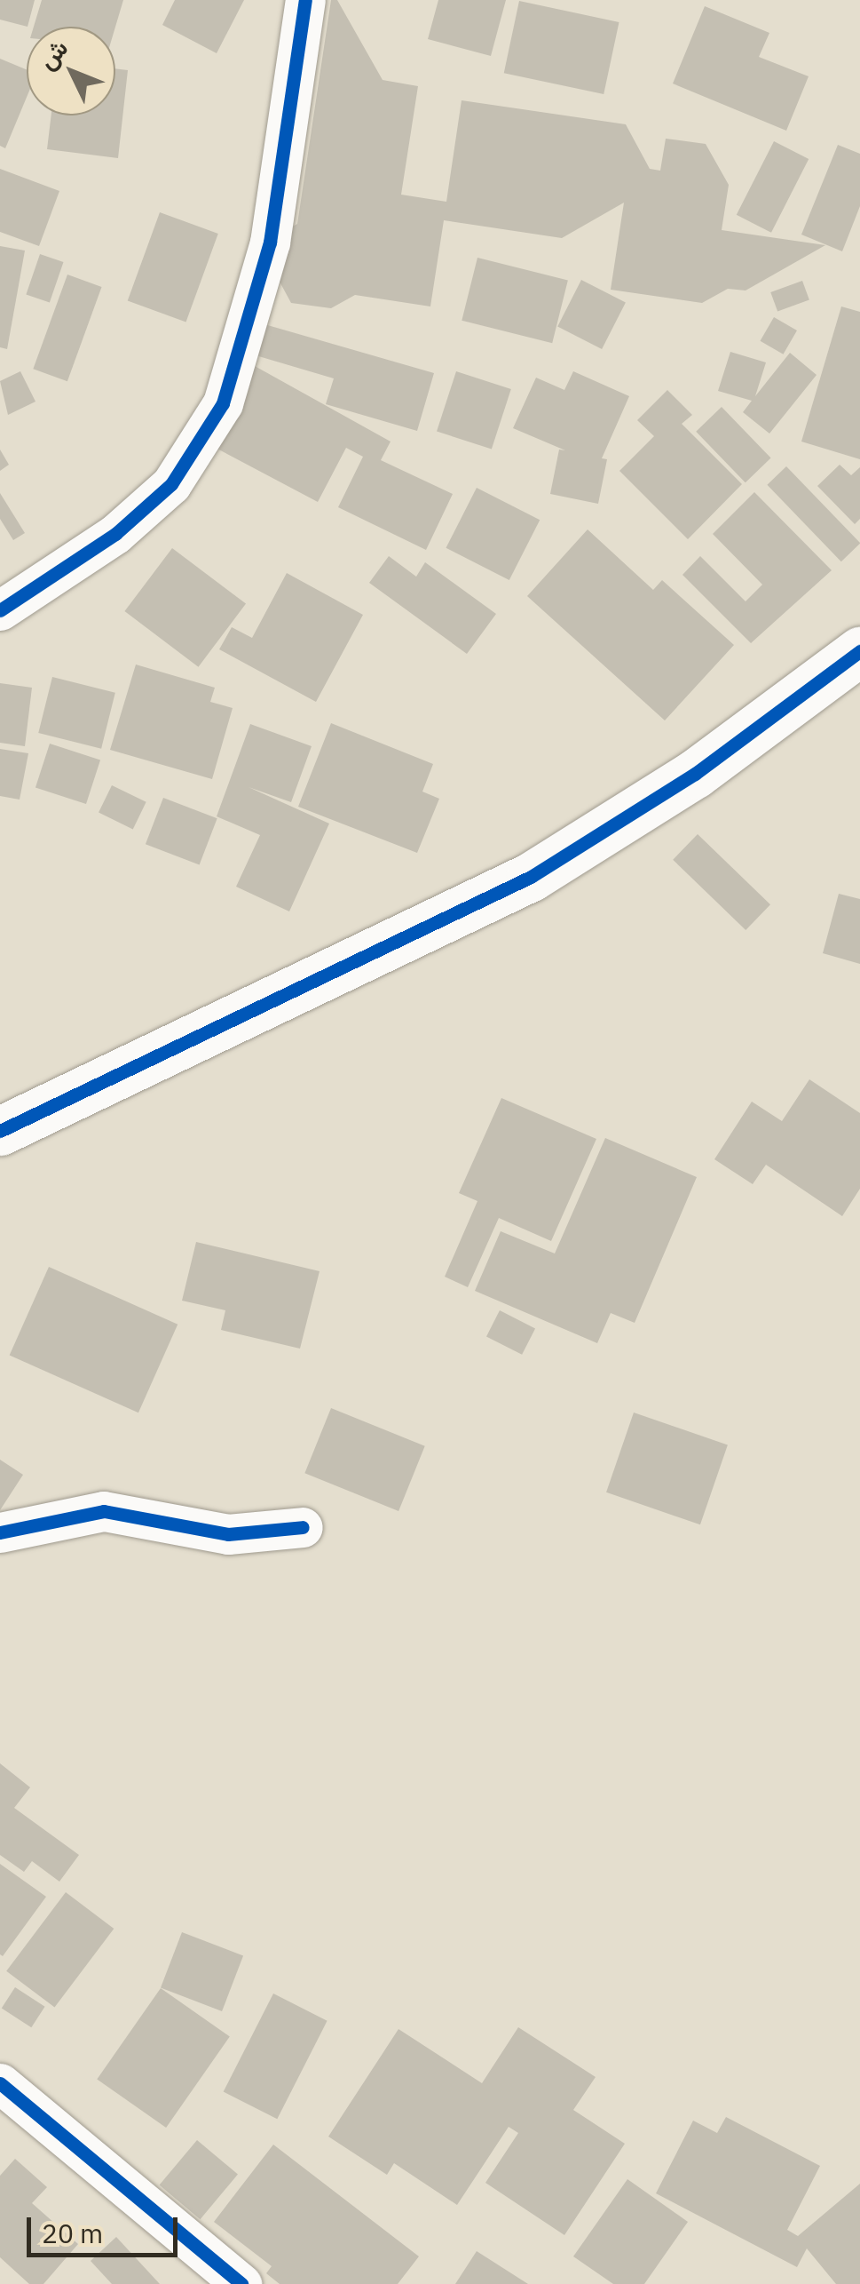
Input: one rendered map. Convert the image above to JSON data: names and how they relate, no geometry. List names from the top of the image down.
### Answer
{
  "scale_bar": "20 m",
  "north": "top left"
}
